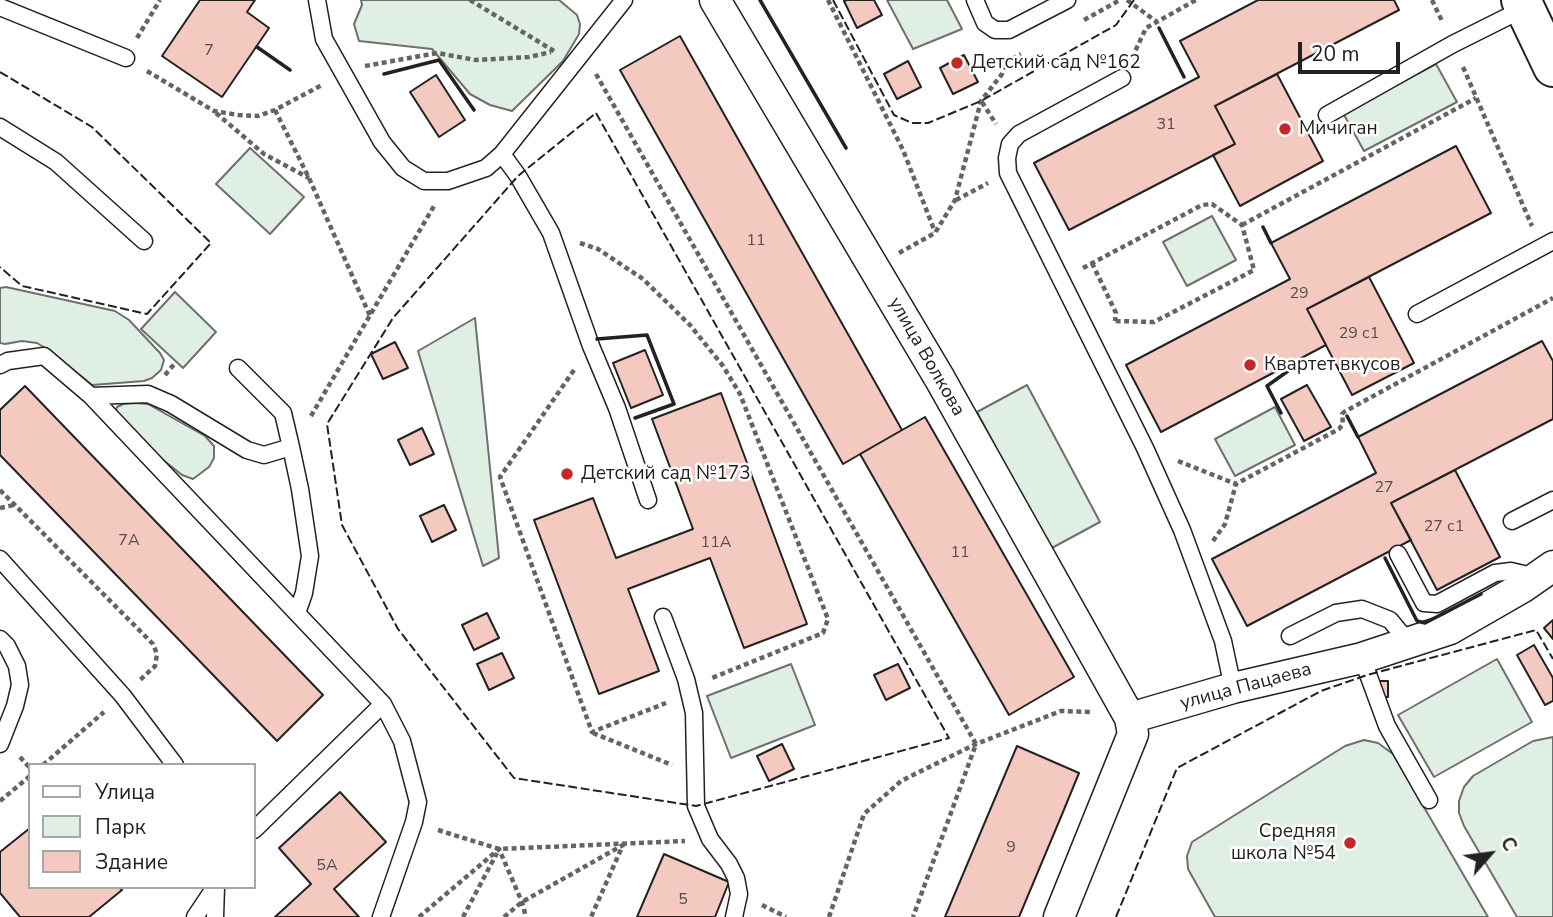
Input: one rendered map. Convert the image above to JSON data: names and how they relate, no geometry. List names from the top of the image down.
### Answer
{
  "streets": {
    "street": ["улица Волкова", "улица Пацаева"]
  },
  "crossings": [
    ["улица Волкова", "улица Пацаева"]
  ],
  "places": [
    "Детский сад №162",
    "Мичиган",
    "Квартет вкусов",
    "Детский сад №173",
    "Средняя школа №54"
  ],
  "house_numbers": [
    "7",
    "31",
    "11",
    "29",
    "29 с1",
    "27",
    "27 с1",
    "7А",
    "11А",
    "11",
    "9",
    "5А",
    "5"
  ],
  "legend": ["Улица", "Парк", "Здание"],
  "scale_bar": "20 m",
  "north": "top right"
}
